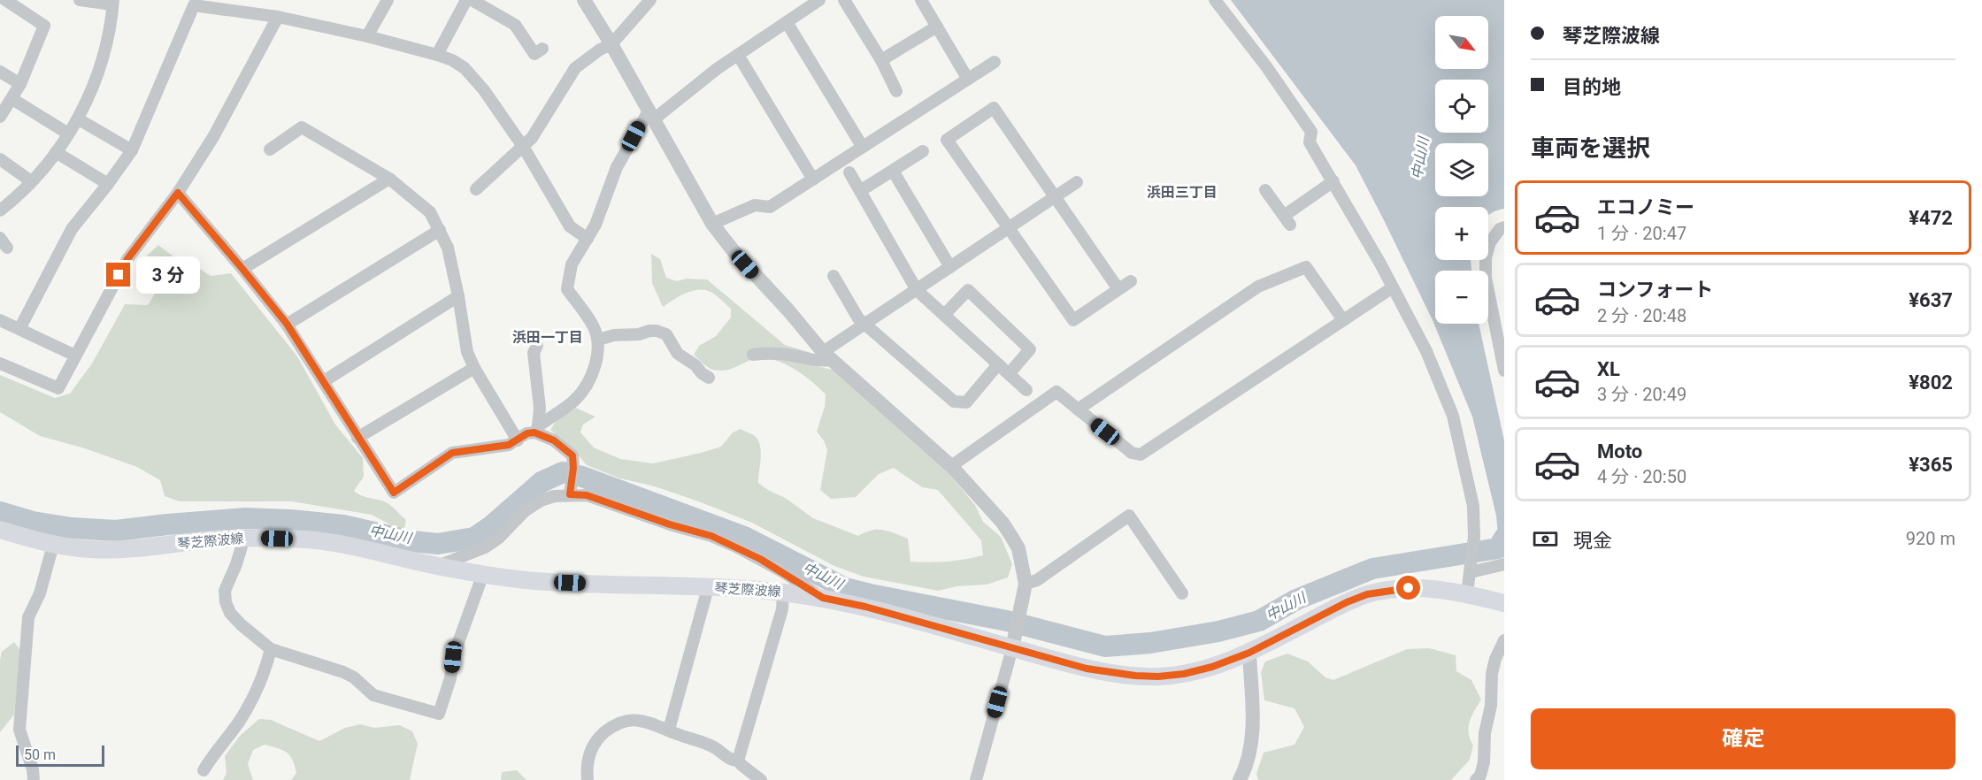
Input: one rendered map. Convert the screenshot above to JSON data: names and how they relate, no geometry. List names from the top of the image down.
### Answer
{
  "streets": {
    "main road": ["琴芝際波線"]
  },
  "districts": ["浜田三丁目", "浜田一丁目"],
  "water": ["中山川"],
  "scale_bar": "50 m",
  "north": "bottom right",
  "page": {
    "banner": ["琴芝際波線", "目的地"],
    "map_buttons": ["+", "−"],
    "heading": "車両を選択",
    "list": [
      {
        "name": "エコノミー",
        "note": "1 分 · 20:47",
        "value": "¥472"
      },
      {
        "name": "コンフォート",
        "note": "2 分 · 20:48",
        "value": "¥637"
      },
      {
        "name": "XL",
        "note": "3 分 · 20:49",
        "value": "¥802"
      },
      {
        "name": "Moto",
        "note": "4 分 · 20:50",
        "value": "¥365"
      }
    ],
    "bubble": "3 分",
    "pay": ["現金", "920 m"],
    "buttons": "確定",
    "scale": "50 m"
  }
}
